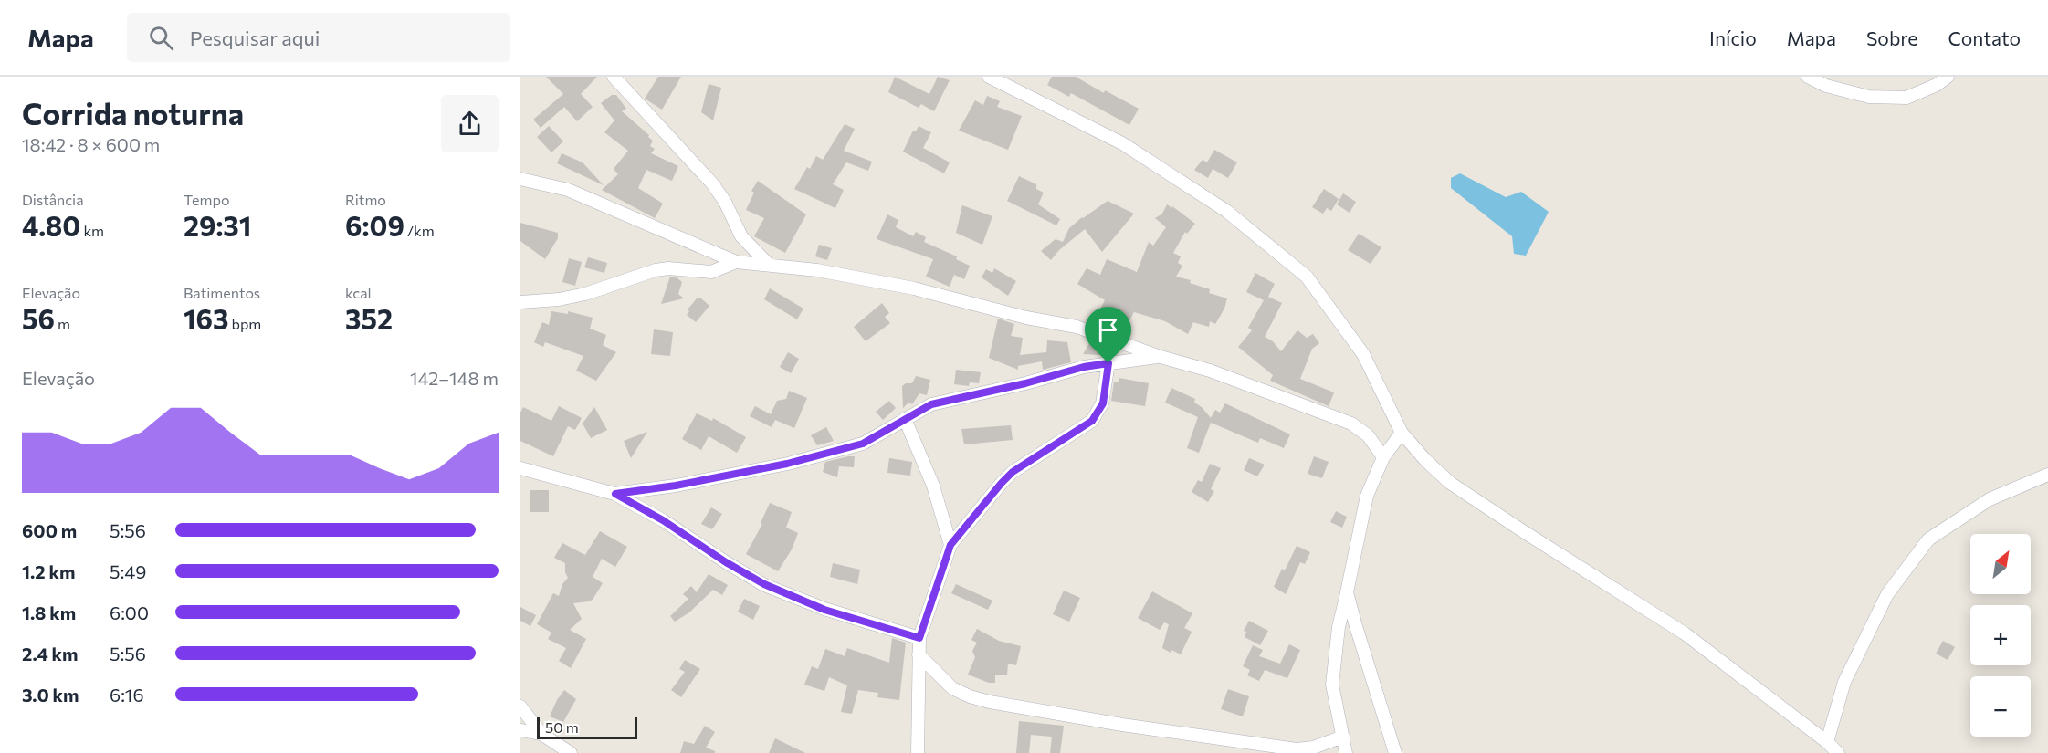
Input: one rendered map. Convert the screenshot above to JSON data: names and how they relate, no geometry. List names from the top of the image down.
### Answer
{
  "scale_bar": "50 m",
  "north": "top right",
  "page": {
    "header": "Mapa",
    "search": "Pesquisar aqui",
    "nav": [
      "Início",
      "Mapa",
      "Sobre",
      "Contato"
    ],
    "heading": ["Corrida noturna", "18:42 · 8 × 600 m"],
    "stats": [
      ["Distância", "4.80 km"],
      ["Tempo", "29:31"],
      ["Ritmo", "6:09 /km"],
      ["Elevação", "56 m"],
      ["Batimentos", "163 bpm"],
      ["kcal", "352"]
    ],
    "chart": ["Elevação", "142–148 m"],
    "list": [
      {
        "name": "600 m",
        "note": "5:56"
      },
      {
        "name": "1.2 km",
        "note": "5:49"
      },
      {
        "name": "1.8 km",
        "note": "6:00"
      },
      {
        "name": "2.4 km",
        "note": "5:56"
      },
      {
        "name": "3.0 km",
        "note": "6:16"
      }
    ],
    "map_buttons": ["+", "−"],
    "scale": "50 m"
  }
}
